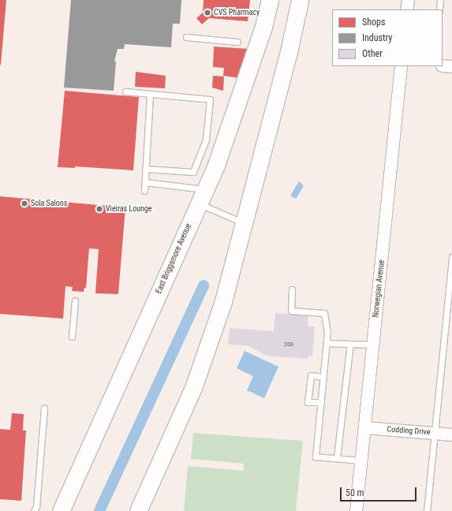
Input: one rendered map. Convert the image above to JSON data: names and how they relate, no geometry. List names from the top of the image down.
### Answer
{
  "streets": {
    "main road": ["East Briggsmore Avenue"],
    "street": ["Norwegian Avenue", "Codding Drive"]
  },
  "crossings": [
    ["Norwegian Avenue", "Codding Drive"]
  ],
  "places": ["CVS Pharmacy", "Sola Salons", "Vieiras Lounge"],
  "house_numbers": ["200"],
  "legend": ["Shops", "Industry", "Other"],
  "scale_bar": "50 m"
}
